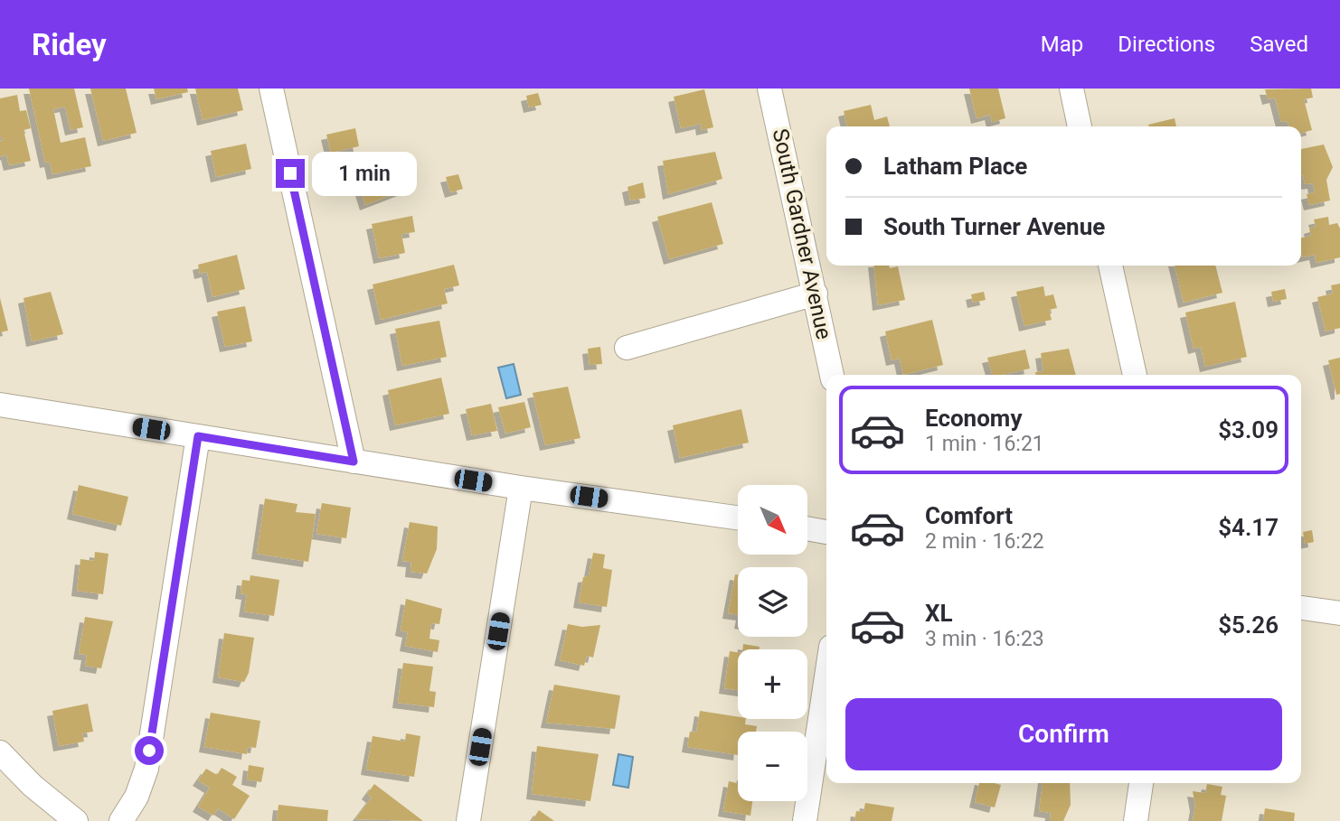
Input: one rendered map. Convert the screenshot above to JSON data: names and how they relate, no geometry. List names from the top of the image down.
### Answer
{
  "streets": {
    "street": ["South Gardner Avenue"]
  },
  "north": "bottom right",
  "page": {
    "header": "Ridey",
    "nav": ["Map", "Directions", "Saved"],
    "banner": ["Latham Place", "South Turner Avenue"],
    "bubble": "1 min",
    "list": [
      {
        "name": "Economy",
        "note": "1 min · 16:21",
        "value": "$3.09"
      },
      {
        "name": "Comfort",
        "note": "2 min · 16:22",
        "value": "$4.17"
      },
      {
        "name": "XL",
        "note": "3 min · 16:23",
        "value": "$5.26"
      }
    ],
    "map_buttons": ["+", "−"],
    "buttons": "Confirm"
  }
}
